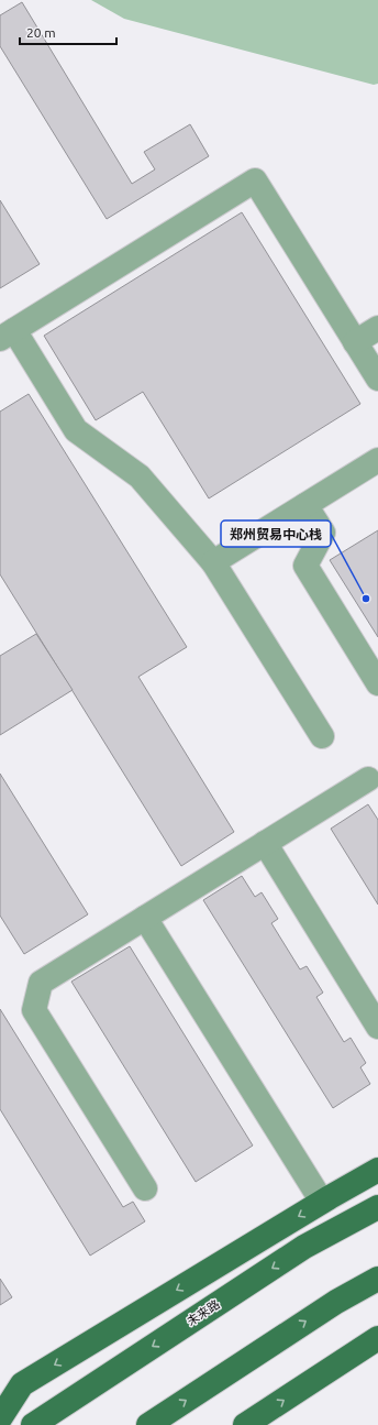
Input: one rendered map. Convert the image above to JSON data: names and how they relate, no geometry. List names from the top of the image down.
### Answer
{
  "streets": {
    "main road": ["未来路"]
  },
  "places": ["郑州贸易中心栈"],
  "scale_bar": "20 m"
}
